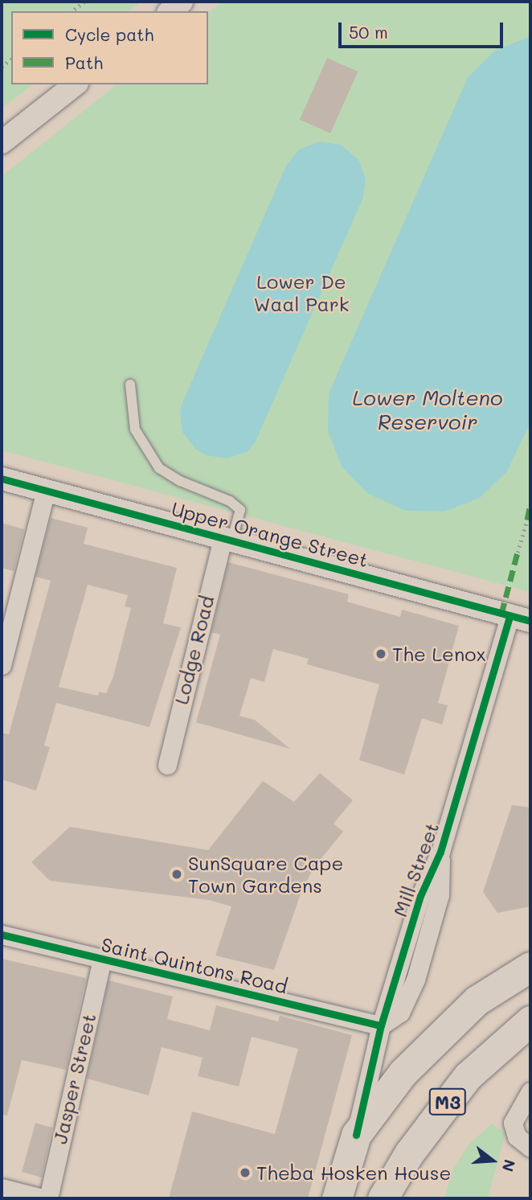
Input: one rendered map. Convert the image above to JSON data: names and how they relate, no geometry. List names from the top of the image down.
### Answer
{
  "streets": {
    "main road": ["M3"],
    "street": [
      "Upper Orange Street",
      "Lodge Road",
      "Mill Street",
      "Saint Quintons Road",
      "Jasper Street"
    ]
  },
  "crossings": [
    ["Upper Orange Street", "Lodge Road"],
    ["Upper Orange Street", "Mill Street"],
    ["Mill Street", "Saint Quintons Road"],
    ["Saint Quintons Road", "Jasper Street"]
  ],
  "water": ["Lower Molteno Reservoir"],
  "parks": ["Lower De Waal Park"],
  "places": ["The Lenox", "SunSquare Cape Town Gardens", "Theba Hosken House"],
  "legend": ["Cycle path", "Path"],
  "scale_bar": "50 m",
  "north": "right"
}
